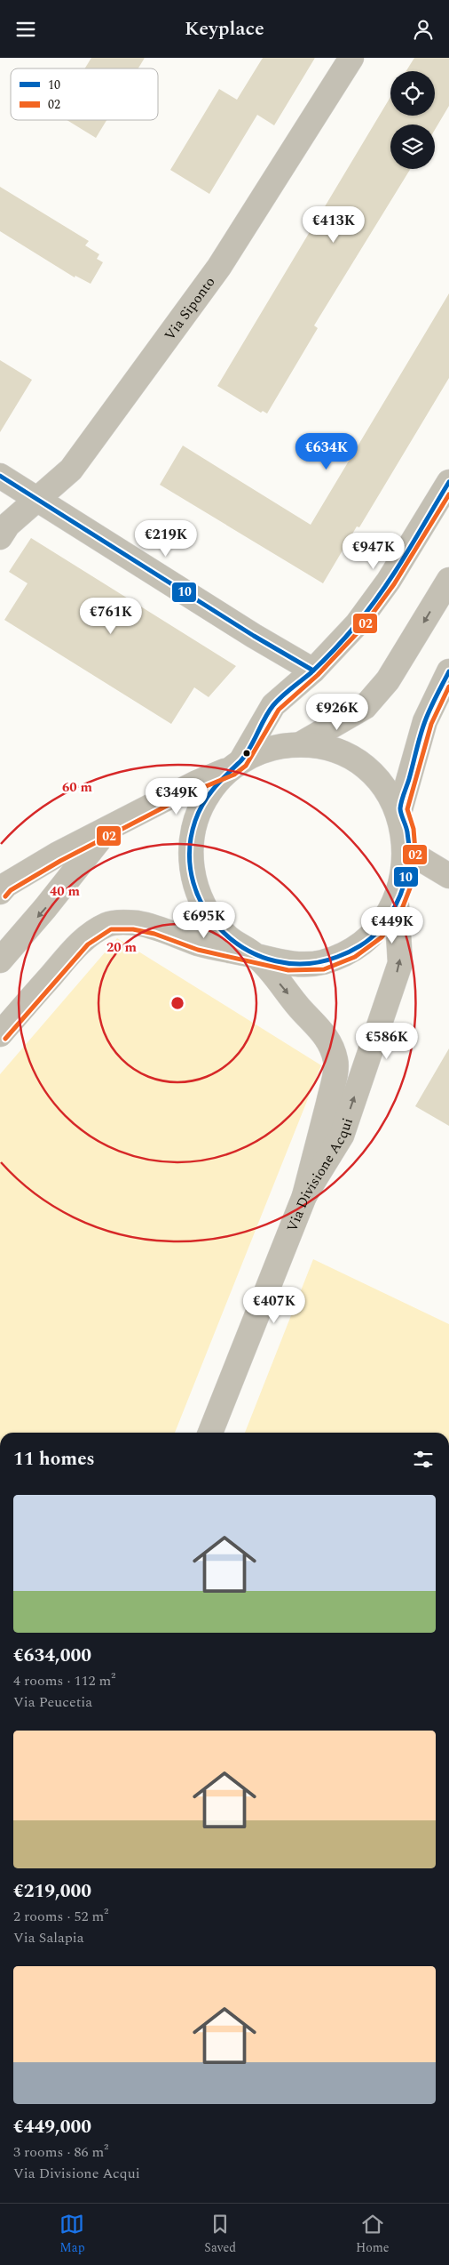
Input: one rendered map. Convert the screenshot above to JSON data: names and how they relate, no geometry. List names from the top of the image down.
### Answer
{
  "streets": {
    "street": ["Via Siponto", "Via Divisione Acqui"]
  },
  "one_way": ["Via Divisione Acqui"],
  "lines": ["transit line 10", "transit line 02"],
  "legend": ["10", "02"],
  "page": {
    "header": "Keyplace",
    "price": [
      "€413K",
      "€634K",
      "€219K",
      "€947K",
      "€761K",
      "€926K",
      "€349K",
      "€695K",
      "€449K",
      "€586K",
      "€407K"
    ],
    "heading": "11 homes",
    "list": [
      {
        "name": "€634,000",
        "note": "4 rooms · 112 m² · Via Peucetia"
      },
      {
        "name": "€219,000",
        "note": "2 rooms · 52 m² · Via Salapia"
      },
      {
        "name": "€449,000",
        "note": "3 rooms · 86 m² · Via Divisione Acqui"
      }
    ],
    "tabs": ["Map", "Saved", "Home"]
  },
  "rings": ["60 m", "40 m", "20 m"]
}
